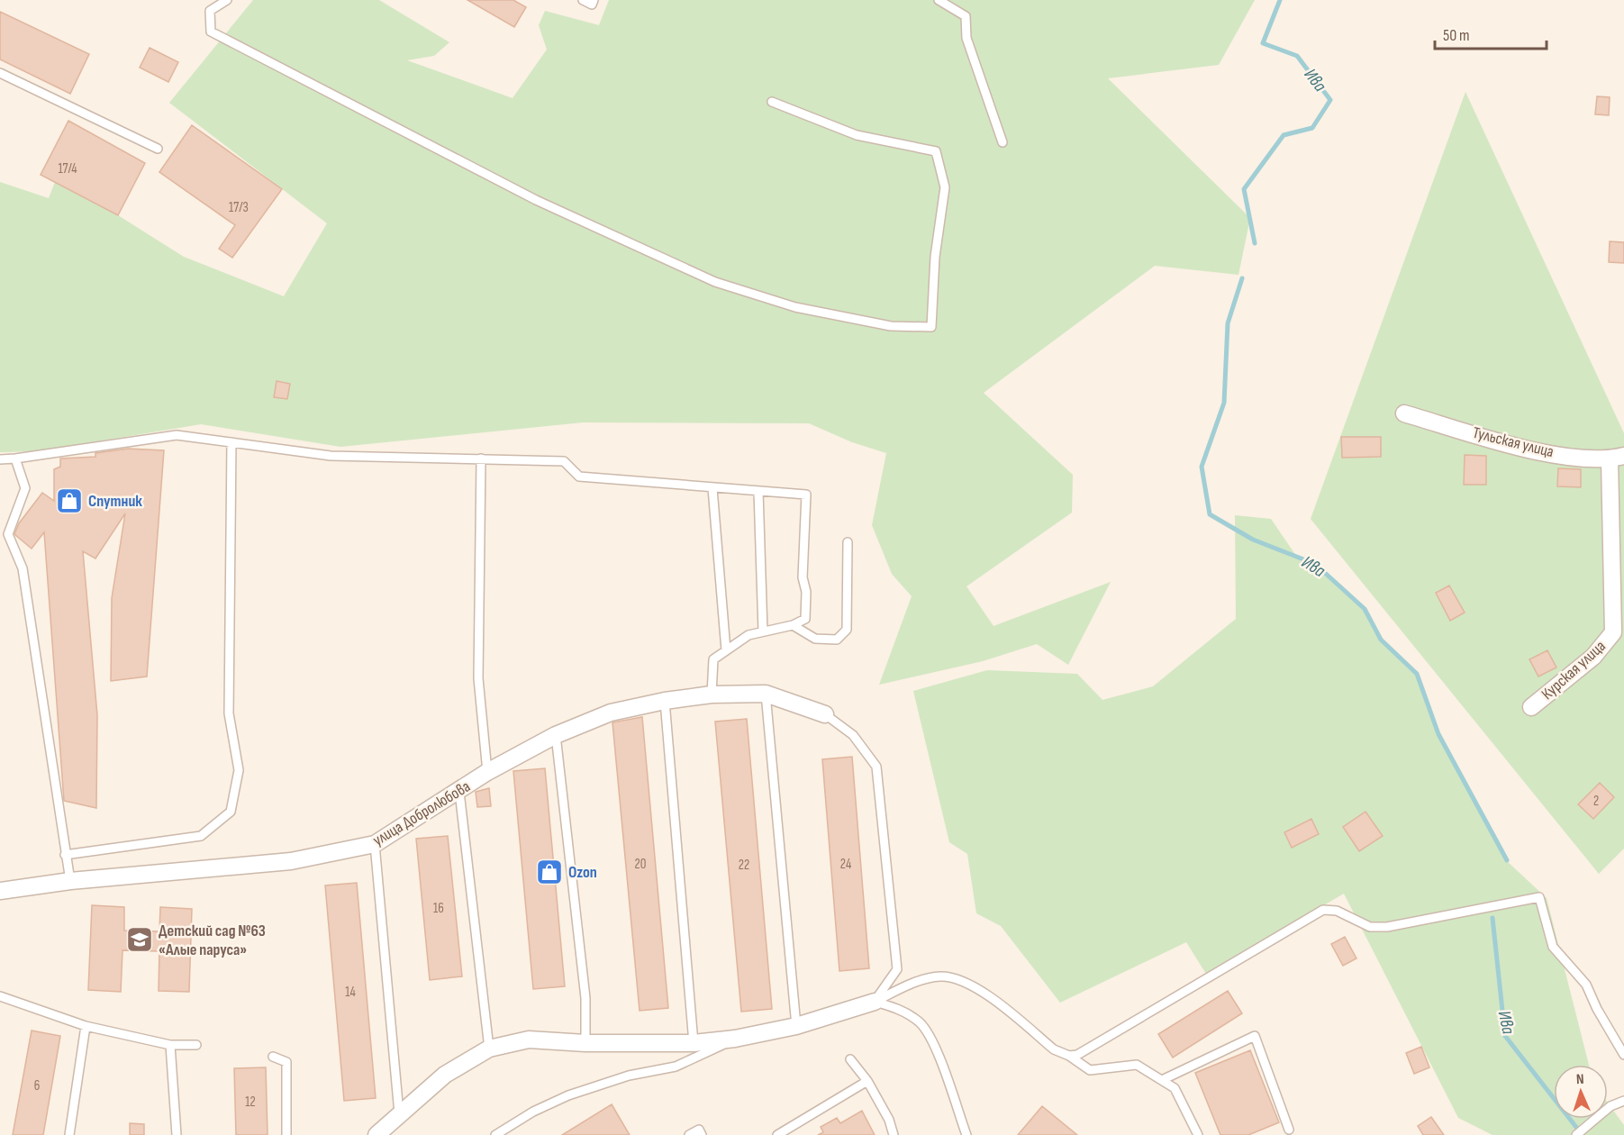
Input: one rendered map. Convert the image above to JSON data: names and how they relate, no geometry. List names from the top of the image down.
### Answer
{
  "streets": {
    "street": ["Тульская улица", "Курская улица", "улица Добролюбова"]
  },
  "crossings": [
    ["Тульская улица", "Курская улица"]
  ],
  "water": ["Ива"],
  "places": {
    "shop": ["Спутник", "Ozon"],
    "school or university": ["Детский сад №63 «Алые паруса»"]
  },
  "house_numbers": [
    "17/4",
    "17/3",
    "2",
    "20",
    "24",
    "22",
    "16",
    "14",
    "6",
    "12"
  ],
  "scale_bar": "50 m",
  "north": "top"
}
